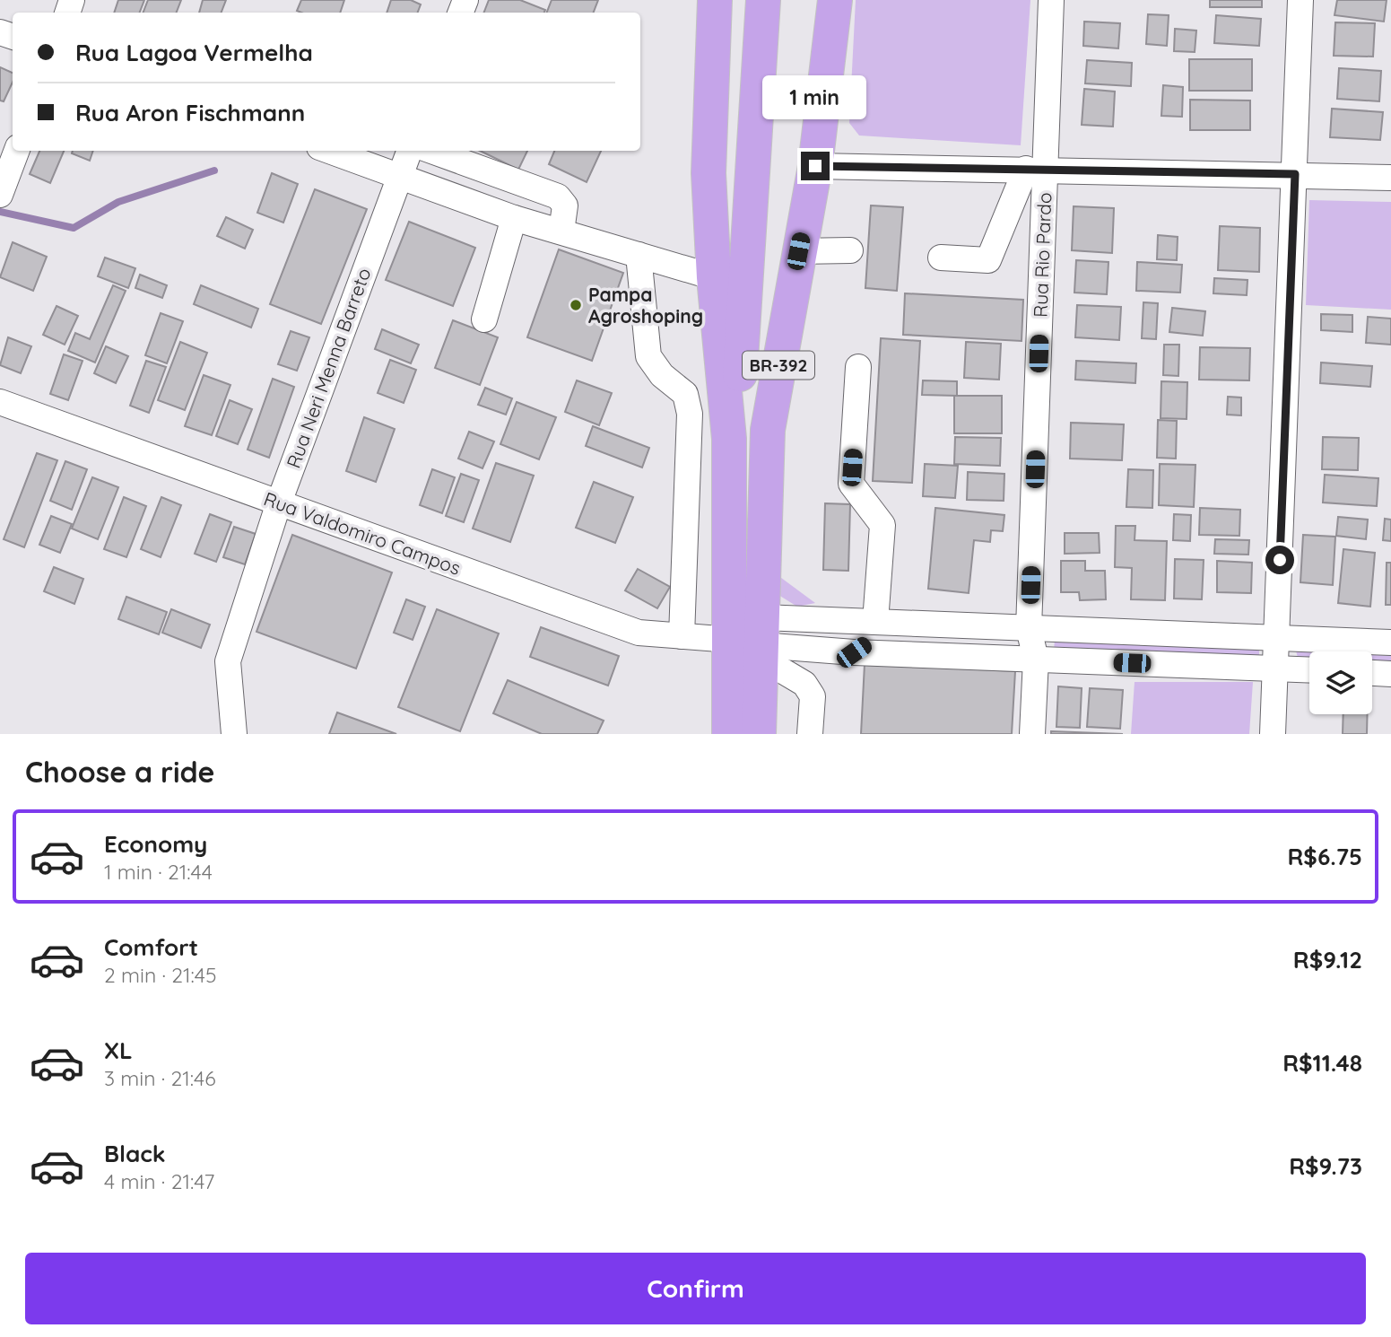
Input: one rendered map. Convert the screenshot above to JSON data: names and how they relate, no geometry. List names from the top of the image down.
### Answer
{
  "streets": {
    "highway": ["BR-392"],
    "street": ["Rua Rio Pardo", "Rua Neri Menna Barreto", "Rua Valdomiro Campos"]
  },
  "crossings": [
    ["BR-392", "Rua Valdomiro Campos"],
    ["Rua Neri Menna Barreto", "Rua Valdomiro Campos"]
  ],
  "places": ["Pampa Agroshoping"],
  "page": {
    "banner": ["Rua Lagoa Vermelha", "Rua Aron Fischmann"],
    "bubble": "1 min",
    "heading": "Choose a ride",
    "list": [
      {
        "name": "Economy",
        "note": "1 min · 21:44",
        "value": "R$6.75"
      },
      {
        "name": "Comfort",
        "note": "2 min · 21:45",
        "value": "R$9.12"
      },
      {
        "name": "XL",
        "note": "3 min · 21:46",
        "value": "R$11.48"
      },
      {
        "name": "Black",
        "note": "4 min · 21:47",
        "value": "R$9.73"
      }
    ],
    "buttons": "Confirm"
  }
}
